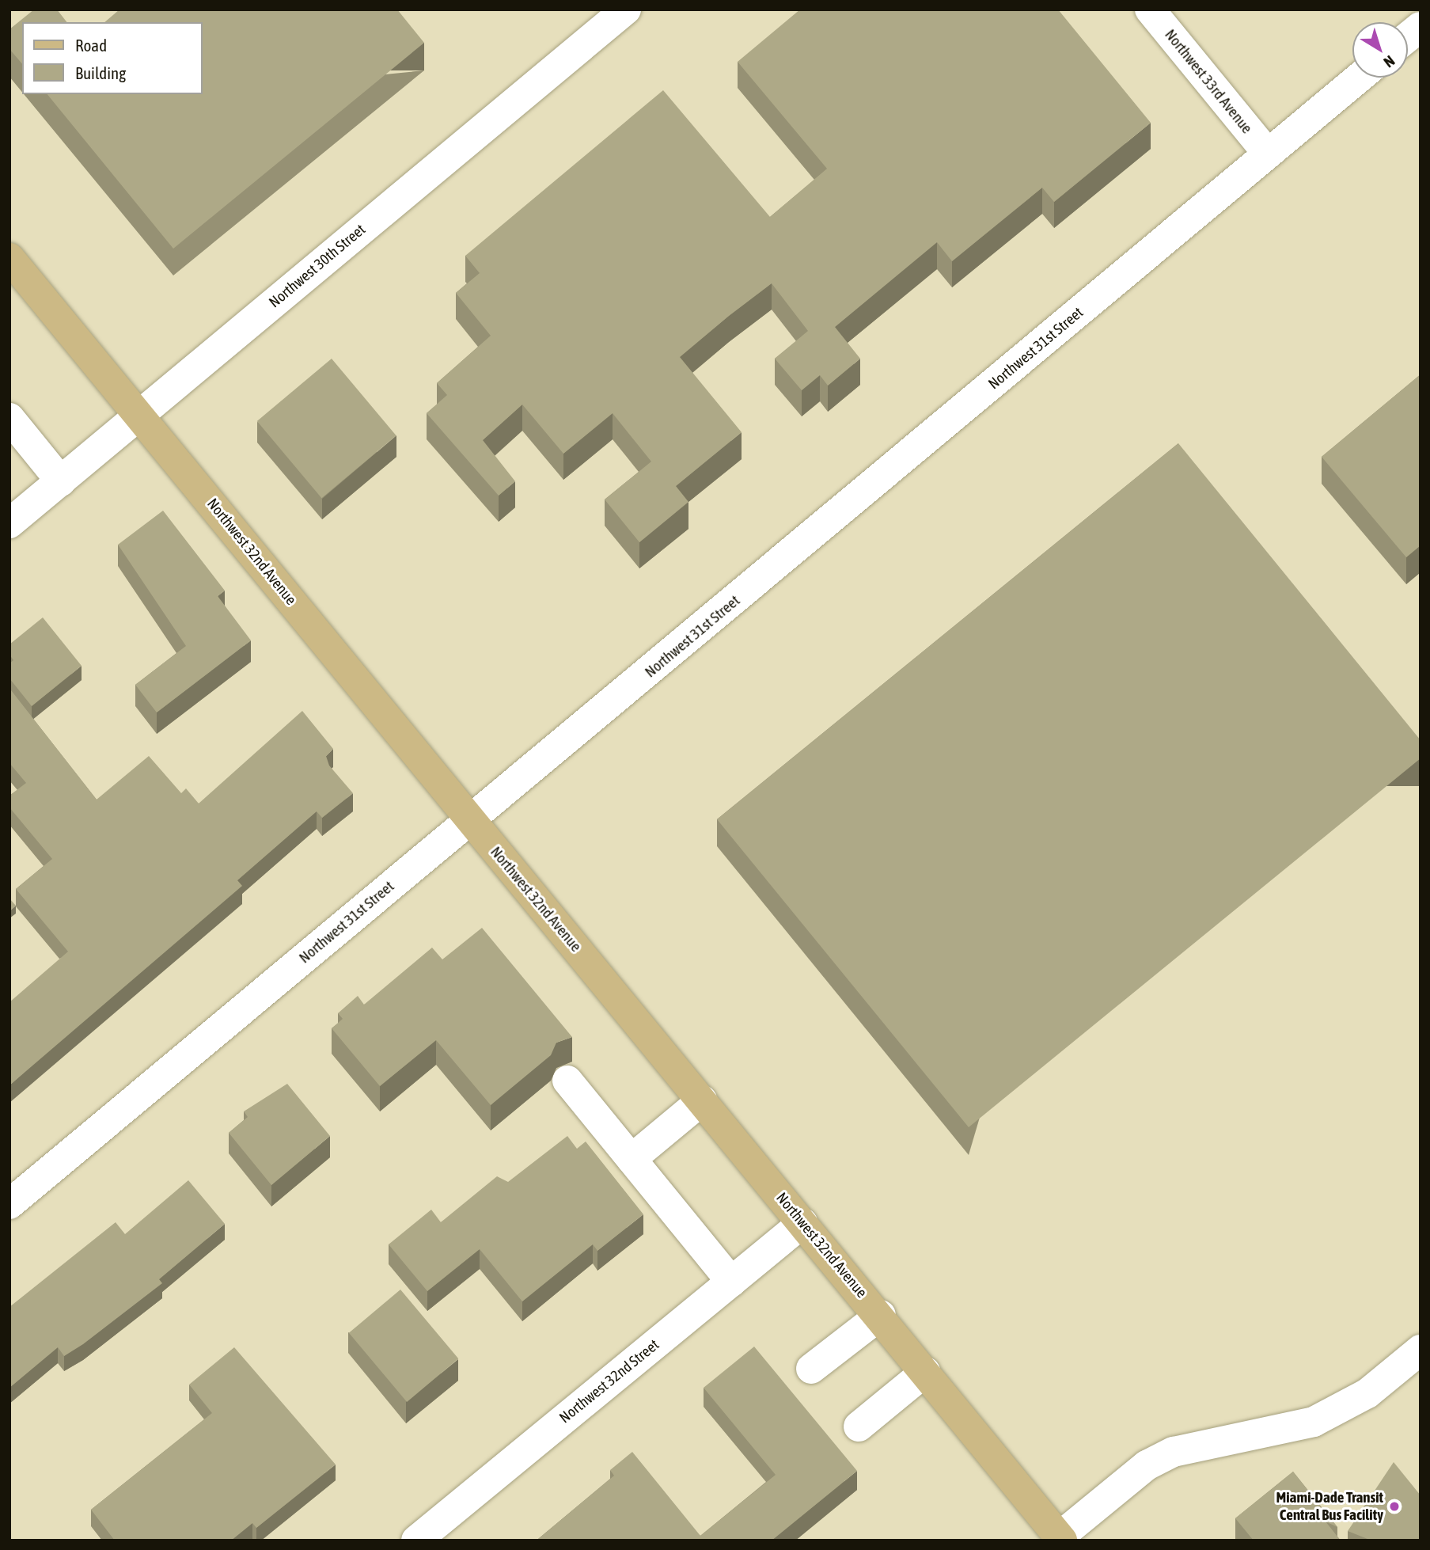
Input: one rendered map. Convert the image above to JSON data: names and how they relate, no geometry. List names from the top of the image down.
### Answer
{
  "streets": {
    "main road": ["Northwest 32nd Avenue"],
    "street": [
      "Northwest 33rd Avenue",
      "Northwest 30th Street",
      "Northwest 31st Street",
      "Northwest 32nd Street"
    ]
  },
  "crossings": [
    ["Northwest 33rd Avenue", "Northwest 31st Street"],
    ["Northwest 30th Street", "Northwest 32nd Avenue"],
    ["Northwest 31st Street", "Northwest 32nd Avenue"],
    ["Northwest 32nd Avenue", "Northwest 32nd Street"]
  ],
  "places": ["Miami-Dade Transit Central Bus Facility"],
  "legend": ["Road", "Building"],
  "north": "bottom right"
}
